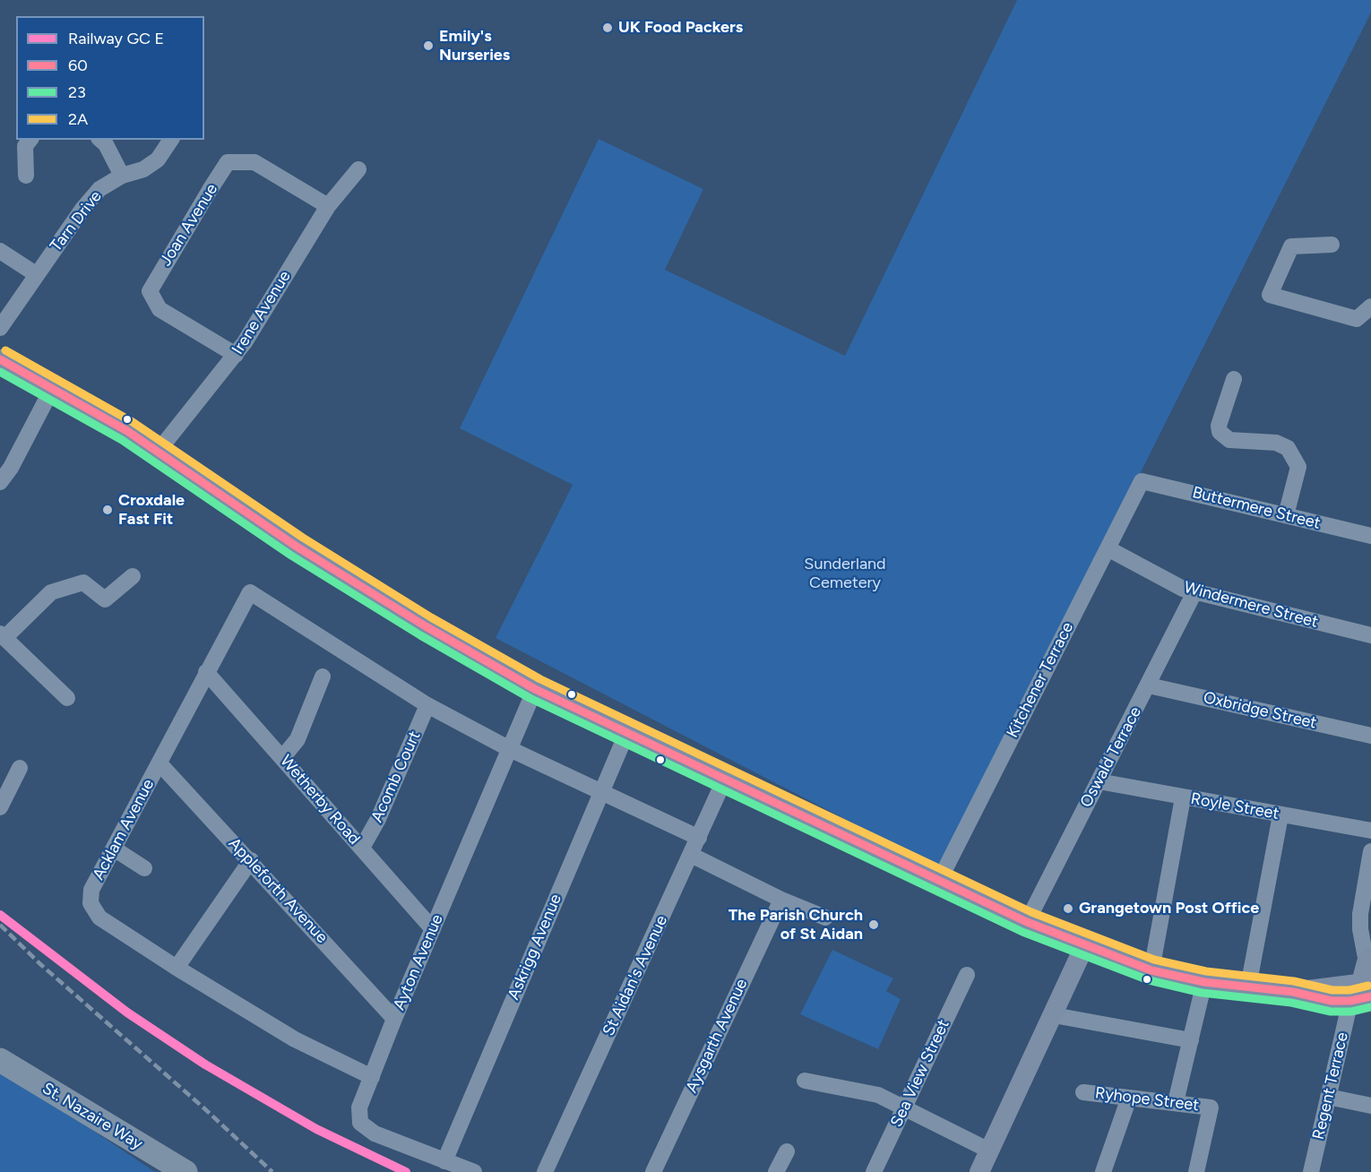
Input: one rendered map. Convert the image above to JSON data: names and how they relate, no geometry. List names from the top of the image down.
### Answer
{
  "streets": {
    "highway": ["St. Nazaire Way"],
    "street": [
      "Tarn Drive",
      "Joan Avenue",
      "Irene Avenue",
      "Buttermere Street",
      "Windermere Street",
      "Kitchener Terrace",
      "Oxbridge Street",
      "Oswald Terrace",
      "Acomb Court",
      "Wetherby Road",
      "Royle Street",
      "Acklam Avenue",
      "Appleforth Avenue",
      "Askrigg Avenue",
      "Ayton Avenue",
      "St Aidan's Avenue",
      "Aysgarth Avenue",
      "Sea View Street",
      "Regent Terrace",
      "Ryhope Street"
    ]
  },
  "crossings": [
    ["Joan Avenue", "Irene Avenue"],
    ["Buttermere Street", "Kitchener Terrace"],
    ["Windermere Street", "Kitchener Terrace"],
    ["Windermere Street", "Oswald Terrace"],
    ["Oxbridge Street", "Oswald Terrace"],
    ["Oswald Terrace", "Royle Street"],
    ["Acomb Court", "Wetherby Road"],
    ["Acomb Court", "Acklam Avenue"],
    ["Wetherby Road", "Acklam Avenue"],
    ["Wetherby Road", "Ayton Avenue"],
    ["Acklam Avenue", "Appleforth Avenue"],
    ["Acklam Avenue", "Ayton Avenue"],
    ["Appleforth Avenue", "Ayton Avenue"],
    ["Askrigg Avenue", "Ayton Avenue"]
  ],
  "parks": ["Sunderland Cemetery"],
  "places": [
    "UK Food Packers",
    "Emily's Nurseries",
    "Croxdale Fast Fit",
    "Grangetown Post Office",
    "The Parish Church of St Aidan"
  ],
  "lines": ["transit line 2A", "transit line 60", "transit line 23"],
  "legend": [
    "Railway GC E",
    "60",
    "23",
    "2A"
  ]
}
